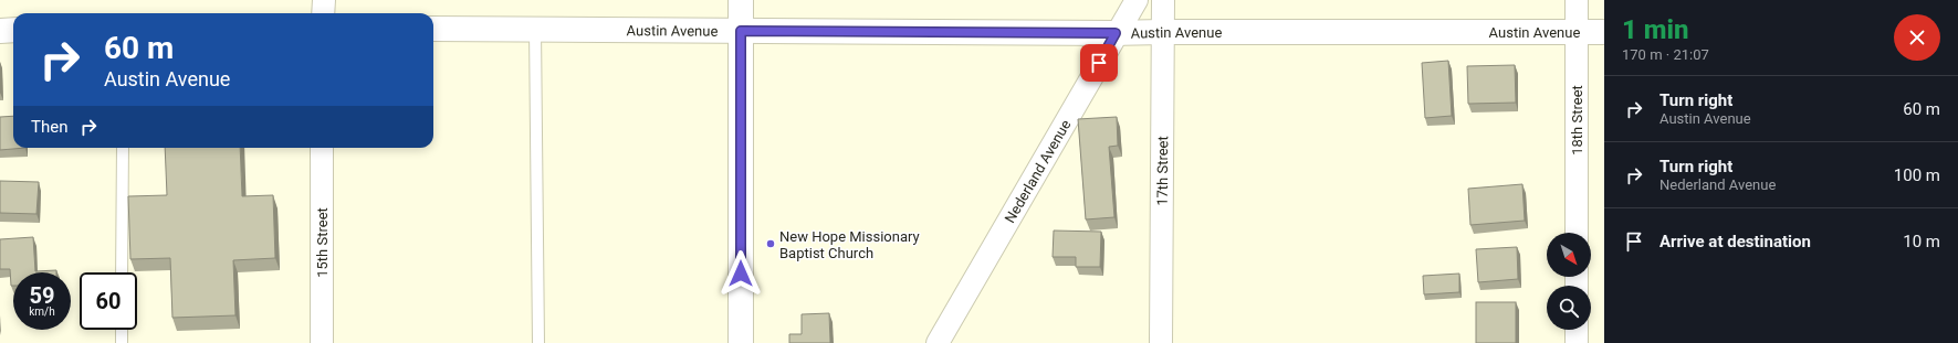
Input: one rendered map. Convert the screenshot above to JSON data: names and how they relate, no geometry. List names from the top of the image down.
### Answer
{
  "streets": {
    "street": [
      "Austin Avenue",
      "18th Street",
      "Nederland Avenue",
      "17th Street",
      "15th Street"
    ]
  },
  "crossings": [
    ["Austin Avenue", "18th Street"],
    ["Austin Avenue", "Nederland Avenue"],
    ["Austin Avenue", "17th Street"]
  ],
  "places": ["New Hope Missionary Baptist Church"],
  "north": "bottom right",
  "page": {
    "heading": ["1 min", "170 m · 21:07"],
    "turn": ["60 m", "Austin Avenue"],
    "list": [
      {
        "name": "Turn right",
        "note": "Austin Avenue",
        "value": "60 m"
      },
      {
        "name": "Turn right",
        "note": "Nederland Avenue",
        "value": "100 m"
      },
      {
        "name": "Arrive at destination",
        "value": "10 m"
      }
    ],
    "then": "Then",
    "speed": "59 km/h",
    "limit": "60"
  }
}
